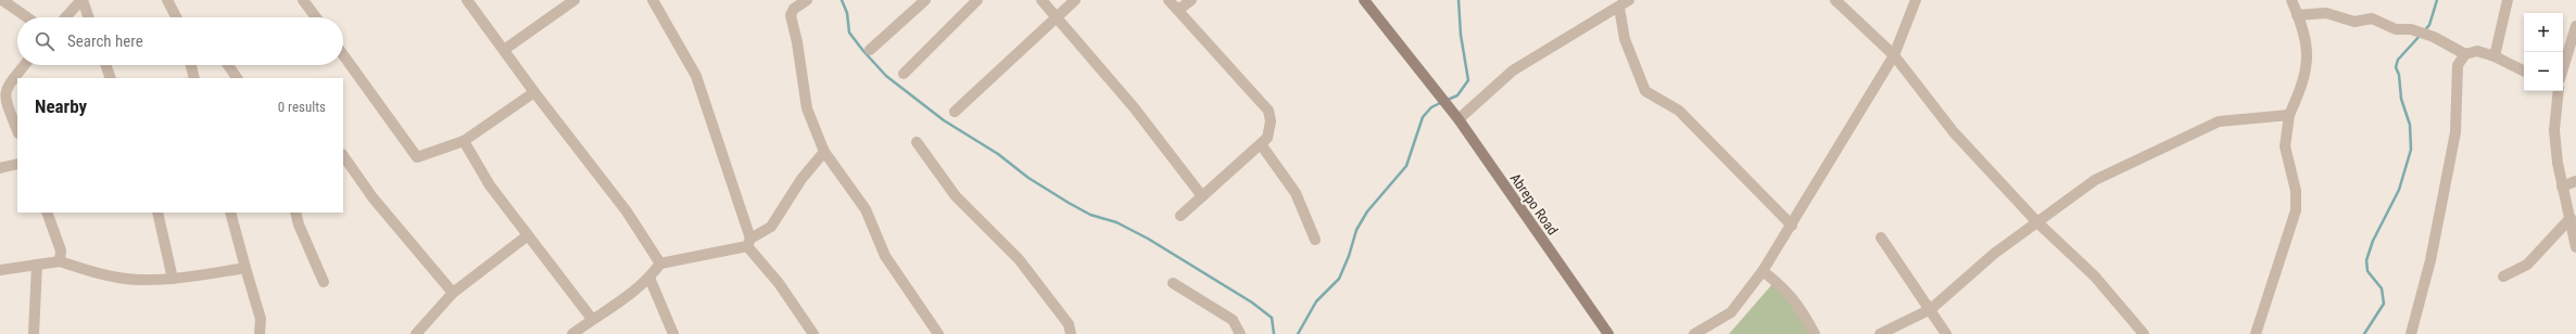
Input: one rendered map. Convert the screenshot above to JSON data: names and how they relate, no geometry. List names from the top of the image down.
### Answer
{
  "streets": {
    "main road": ["Abrepo Road"]
  },
  "page": {
    "map_buttons": ["+", "−"],
    "search": "Search here",
    "heading": ["Nearby", "0 results"]
  }
}
